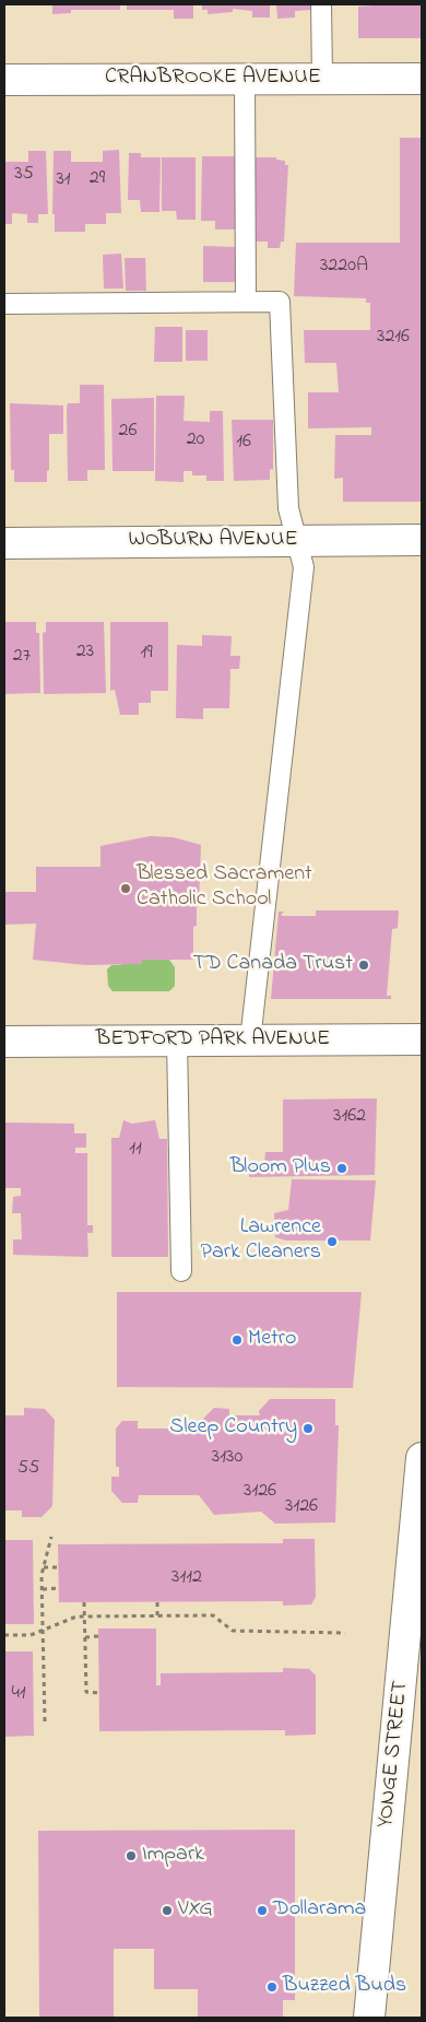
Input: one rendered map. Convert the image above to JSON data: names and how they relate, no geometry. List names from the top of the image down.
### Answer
{
  "streets": {
    "street": [
      "CRANBROOKE AVENUE",
      "WOBURN AVENUE",
      "BEDFORD PARK AVENUE",
      "YONGE STREET"
    ]
  },
  "places": [
    "Blessed Sacrament Catholic School",
    "TD Canada Trust",
    "Bloom Plus",
    "Lawrence Park Cleaners",
    "Metro",
    "Sleep Country",
    "Impark",
    "VXG",
    "Dollarama",
    "Buzzed Buds"
  ],
  "house_numbers": [
    "35",
    "29",
    "31",
    "3220A",
    "3216",
    "26",
    "20",
    "16",
    "23",
    "19",
    "27",
    "3162",
    "11",
    "3130",
    "55",
    "3126",
    "3126",
    "3112",
    "41"
  ]
}
